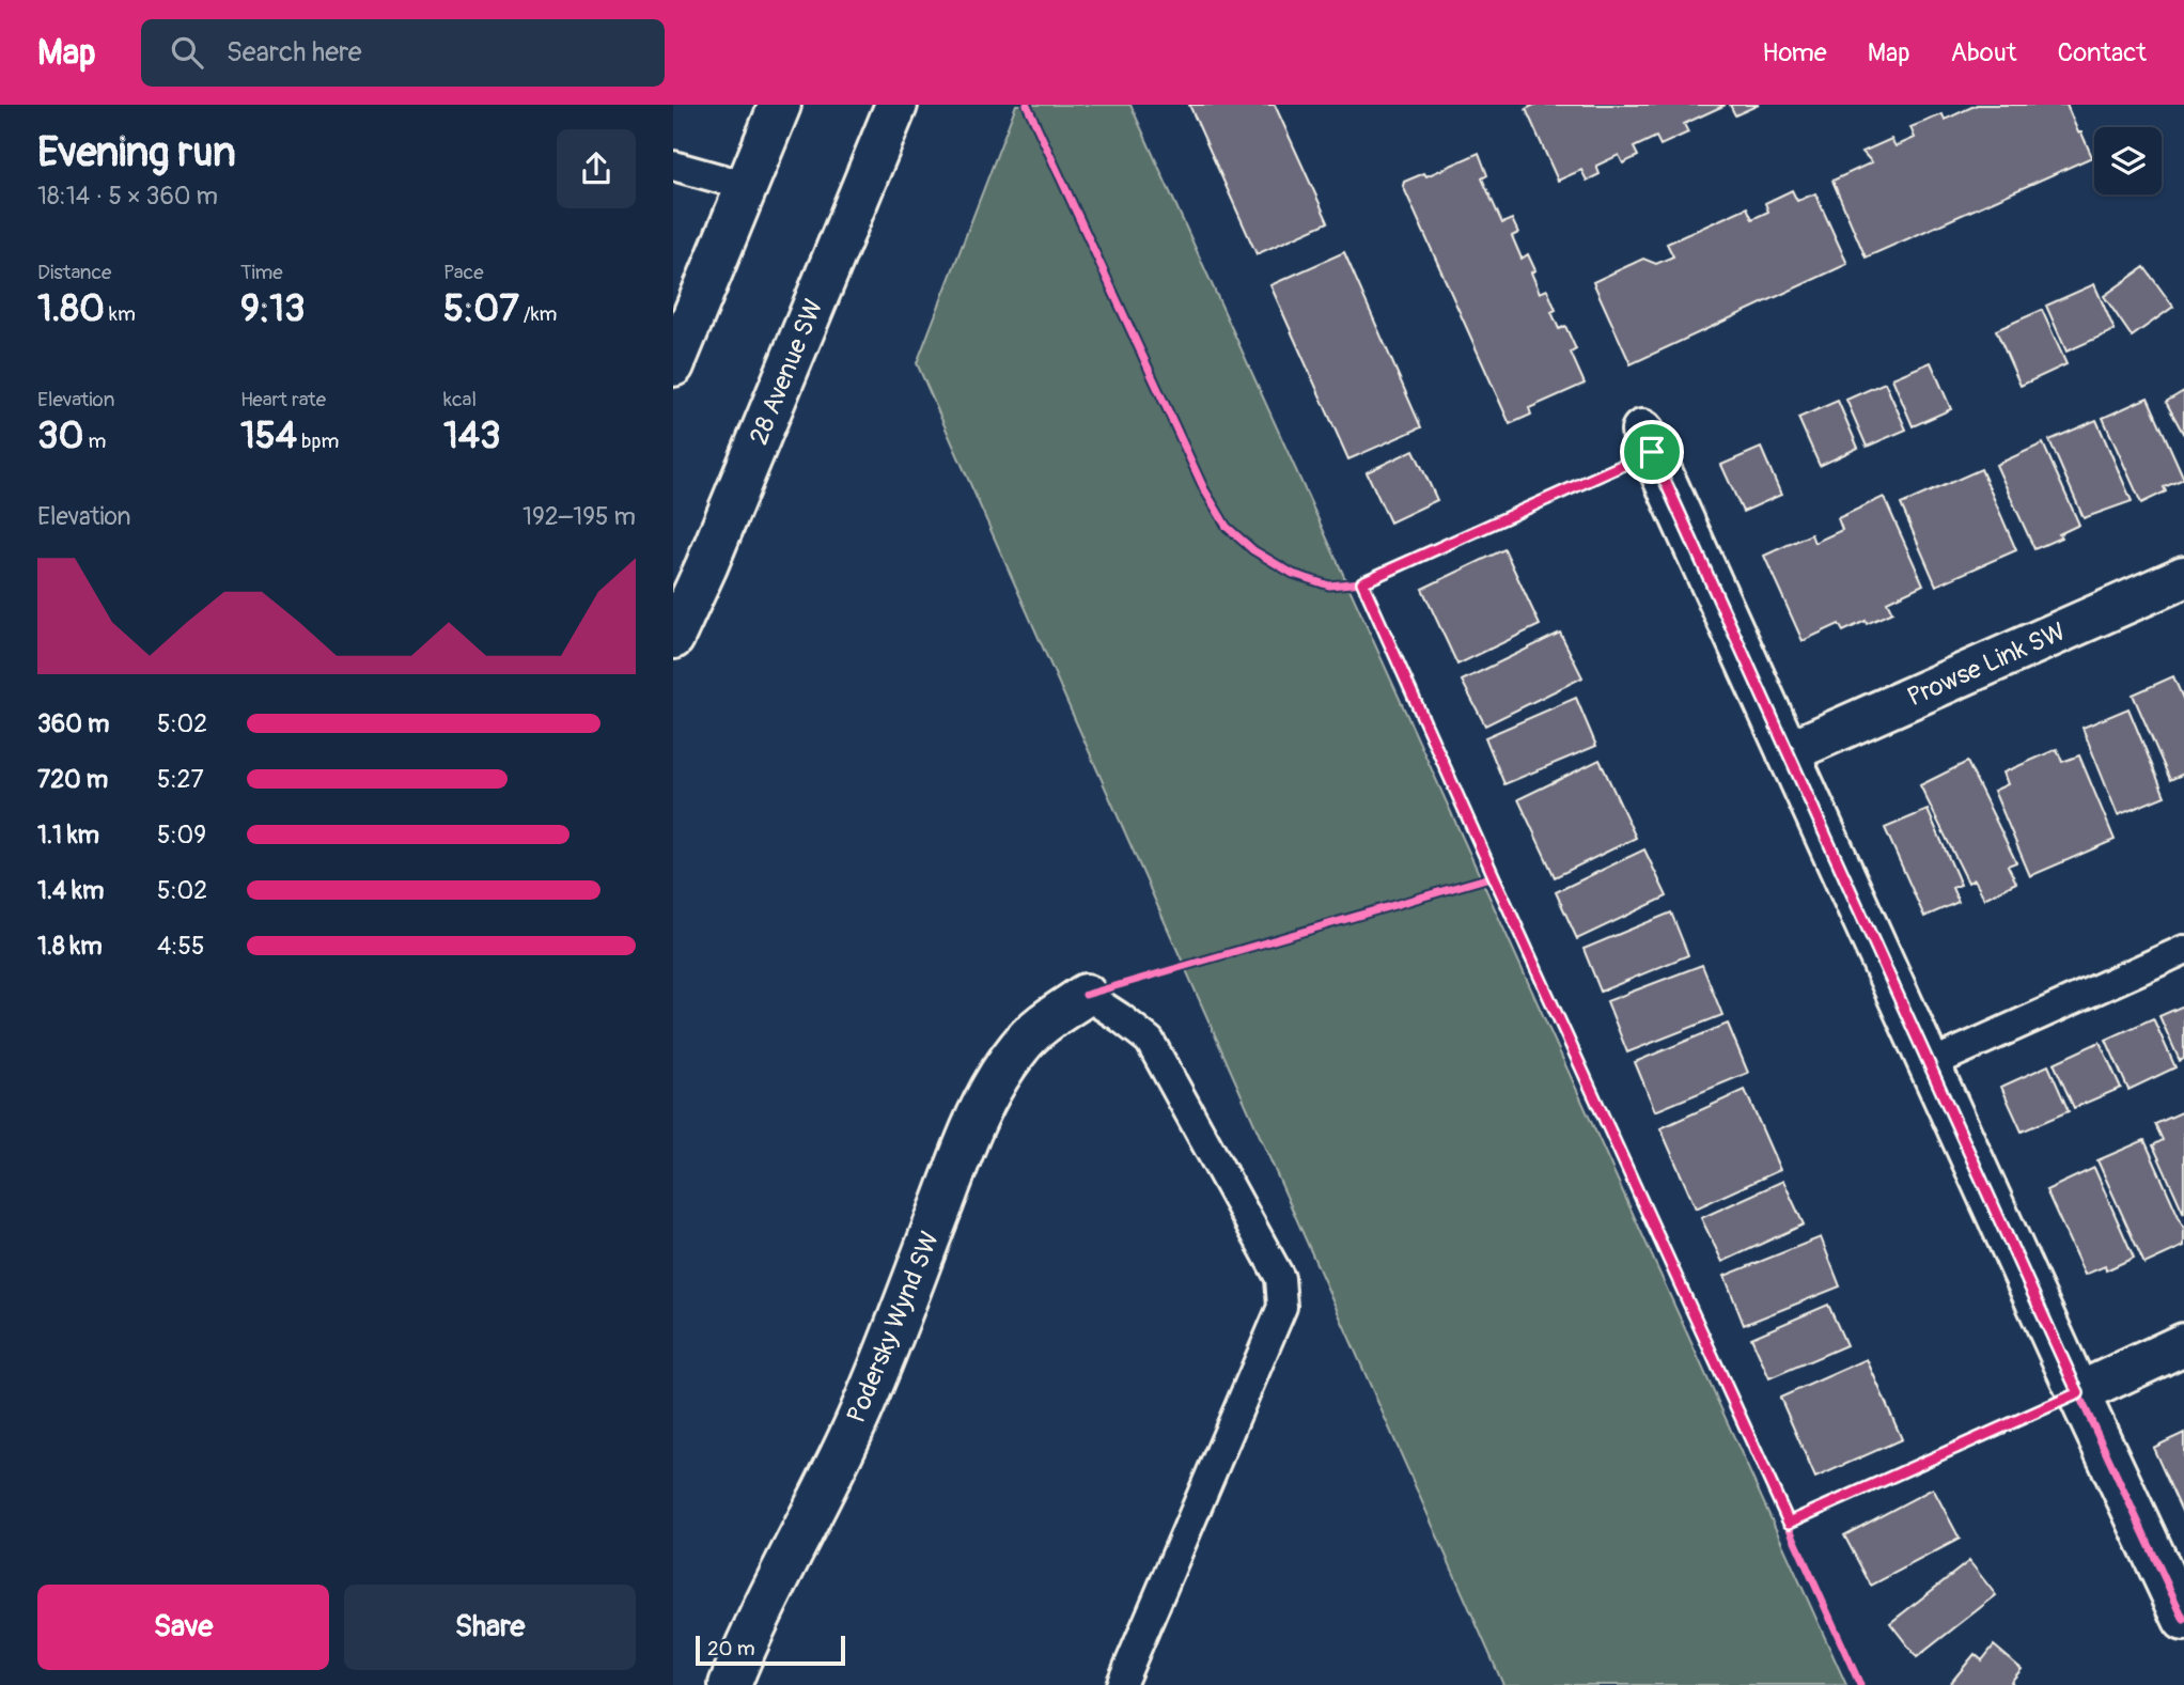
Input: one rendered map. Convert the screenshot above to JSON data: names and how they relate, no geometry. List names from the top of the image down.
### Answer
{
  "streets": {
    "street": ["28 Avenue SW", "Prowse Link SW", "Podersky Wynd SW"]
  },
  "scale_bar": "20 m",
  "page": {
    "header": "Map",
    "search": "Search here",
    "nav": [
      "Home",
      "Map",
      "About",
      "Contact"
    ],
    "heading": ["Evening run", "18:14 · 5 × 360 m"],
    "stats": [
      ["Distance", "1.80 km"],
      ["Time", "9:13"],
      ["Pace", "5:07 /km"],
      ["Elevation", "30 m"],
      ["Heart rate", "154 bpm"],
      ["kcal", "143"]
    ],
    "chart": ["Elevation", "192–195 m"],
    "list": [
      {
        "name": "360 m",
        "note": "5:02"
      },
      {
        "name": "720 m",
        "note": "5:27"
      },
      {
        "name": "1.1 km",
        "note": "5:09"
      },
      {
        "name": "1.4 km",
        "note": "5:02"
      },
      {
        "name": "1.8 km",
        "note": "4:55"
      }
    ],
    "buttons": ["Save", "Share"],
    "scale": "20 m"
  }
}
